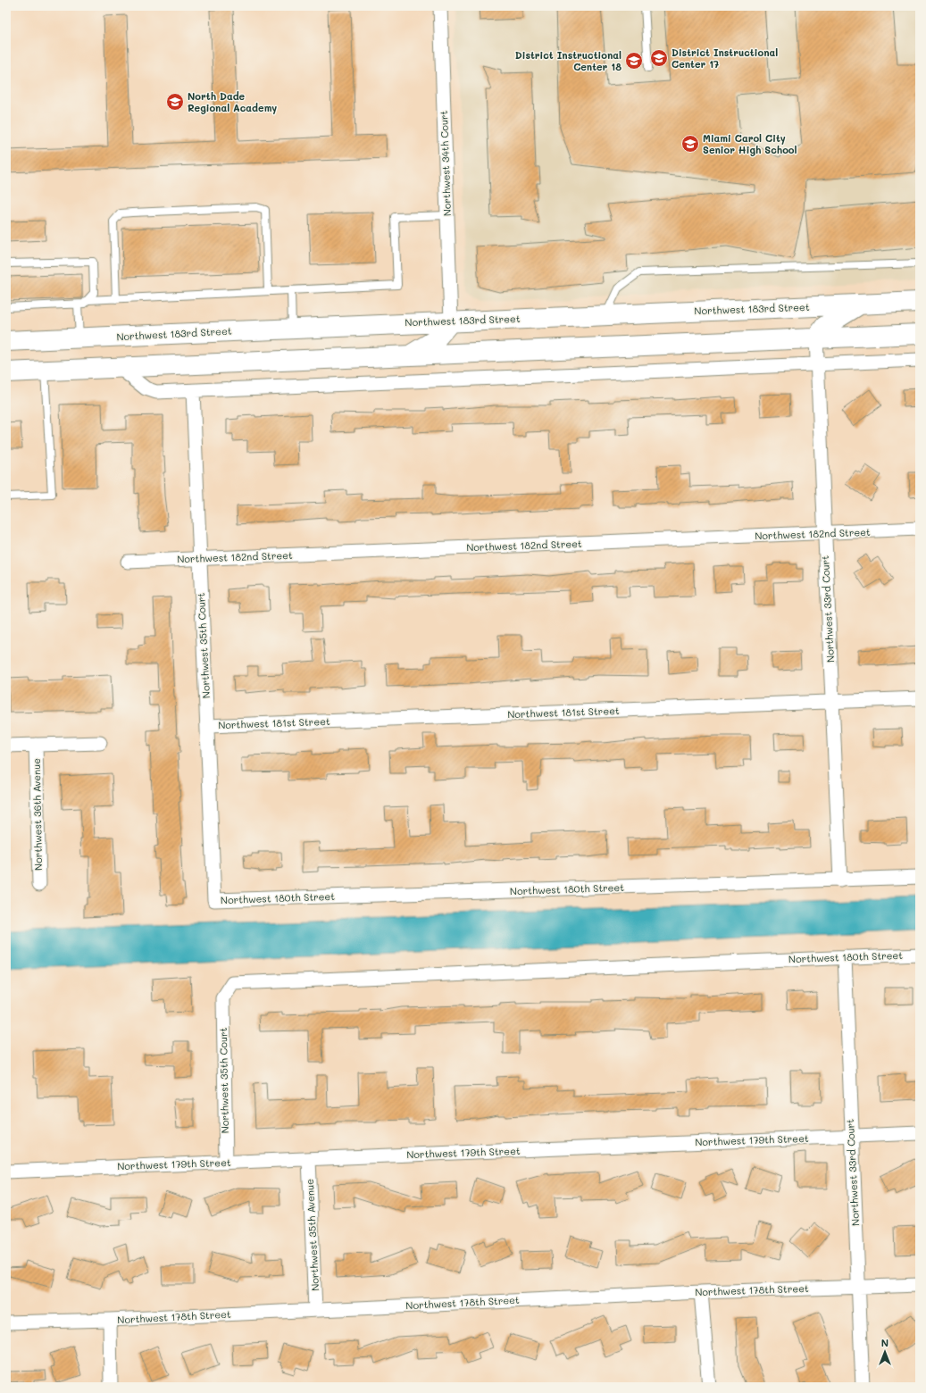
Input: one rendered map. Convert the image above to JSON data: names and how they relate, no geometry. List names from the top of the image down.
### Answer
{
  "streets": {
    "main road": ["Northwest 183rd Street"],
    "street": [
      "Northwest 34th Court",
      "Northwest 182nd Street",
      "Northwest 33rd Court",
      "Northwest 35th Court",
      "Northwest 181st Street",
      "Northwest 36th Avenue",
      "Northwest 180th Street",
      "Northwest 179th Street",
      "Northwest 35th Avenue",
      "Northwest 178th Street"
    ]
  },
  "crossings": [
    ["Northwest 34th Court", "Northwest 183rd Street"],
    ["Northwest 182nd Street", "Northwest 33rd Court"],
    ["Northwest 182nd Street", "Northwest 35th Court"],
    ["Northwest 33rd Court", "Northwest 181st Street"],
    ["Northwest 33rd Court", "Northwest 180th Street"],
    ["Northwest 33rd Court", "Northwest 179th Street"],
    ["Northwest 33rd Court", "Northwest 178th Street"],
    ["Northwest 35th Court", "Northwest 181st Street"],
    ["Northwest 35th Court", "Northwest 180th Street"],
    ["Northwest 35th Court", "Northwest 179th Street"],
    ["Northwest 179th Street", "Northwest 35th Avenue"],
    ["Northwest 35th Avenue", "Northwest 178th Street"]
  ],
  "places": {
    "school or university": [
      "District Instructional Center 17",
      "District Instructional Center 18",
      "North Dade Regional Academy",
      "Miami Carol City Senior High School"
    ]
  },
  "north": "top"
}
